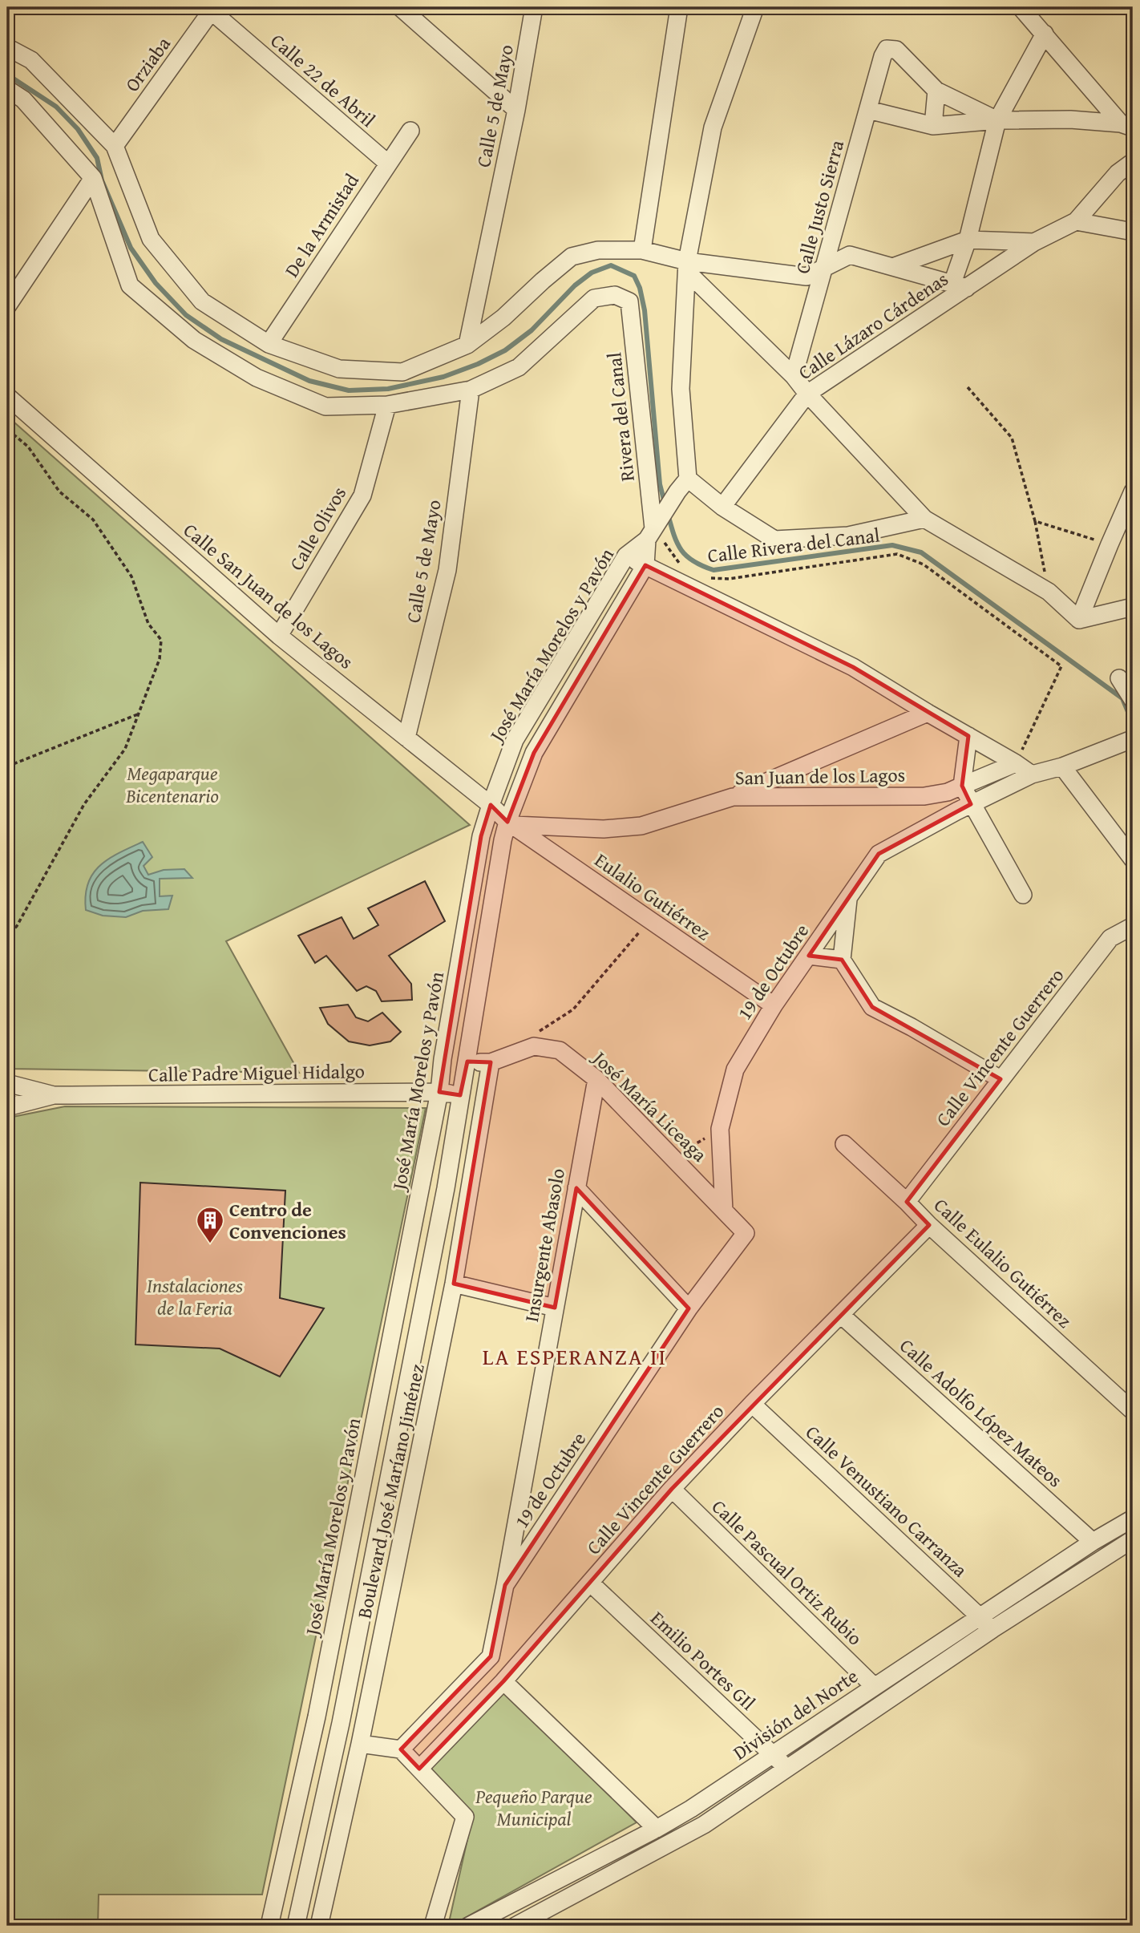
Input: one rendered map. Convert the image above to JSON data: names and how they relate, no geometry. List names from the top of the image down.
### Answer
{
  "streets": {
    "street": [
      "Orziaba",
      "Calle 22 de Abril",
      "Calle 5 de Mayo",
      "Calle Justo Sierra",
      "De la Armistad",
      "Calle Lázaro Cárdenas",
      "Rivera del Canal",
      "Calle Olivos",
      "Calle Rivera del Canal",
      "Calle San Juan de los Lagos",
      "José María Morelos y Pavón",
      "San Juan de los Lagos",
      "Eulalio Gutiérrez",
      "19 de Octubre",
      "Calle Vincente Guerrero",
      "Calle Padre Miguel Hidalgo",
      "José María Liceaga",
      "Insurgente Abasolo",
      "Calle Eulalio Gutiérrez",
      "Calle Adolfo López Mateos",
      "Boulevard José Maríano Jiménez",
      "Calle Venustiano Carranza",
      "Calle Pascual Ortiz Rubio",
      "Emilio Portes GIl",
      "División del Norte"
    ]
  },
  "crossings": [
    ["Orziaba", "Calle 22 de Abril"],
    ["Calle 22 de Abril", "De la Armistad"],
    ["Calle 5 de Mayo", "Rivera del Canal"],
    ["Calle 5 de Mayo", "Calle San Juan de los Lagos"],
    ["Calle Justo Sierra", "Calle Lázaro Cárdenas"],
    ["Calle Lázaro Cárdenas", "Calle Rivera del Canal"],
    ["Rivera del Canal", "Calle Rivera del Canal"],
    ["Rivera del Canal", "José María Morelos y Pavón"],
    ["Calle Olivos", "Calle San Juan de los Lagos"],
    ["Calle Rivera del Canal", "José María Morelos y Pavón"],
    ["Calle Rivera del Canal", "San Juan de los Lagos"],
    ["Calle San Juan de los Lagos", "José María Morelos y Pavón"],
    ["Calle San Juan de los Lagos", "San Juan de los Lagos"],
    ["Calle San Juan de los Lagos", "Eulalio Gutiérrez"],
    ["José María Morelos y Pavón", "San Juan de los Lagos"],
    ["José María Morelos y Pavón", "Eulalio Gutiérrez"],
    ["José María Morelos y Pavón", "Calle Padre Miguel Hidalgo"],
    ["José María Morelos y Pavón", "José María Liceaga"],
    ["San Juan de los Lagos", "Eulalio Gutiérrez"],
    ["Eulalio Gutiérrez", "19 de Octubre"],
    ["19 de Octubre", "José María Liceaga"],
    ["19 de Octubre", "Insurgente Abasolo"],
    ["Calle Vincente Guerrero", "Calle Eulalio Gutiérrez"],
    ["Calle Vincente Guerrero", "Calle Adolfo López Mateos"],
    ["Calle Vincente Guerrero", "Calle Venustiano Carranza"],
    ["Calle Vincente Guerrero", "Calle Pascual Ortiz Rubio"],
    ["Calle Vincente Guerrero", "Emilio Portes GIl"],
    ["José María Liceaga", "Insurgente Abasolo"],
    ["José María Liceaga", "Boulevard José Maríano Jiménez"],
    ["Calle Adolfo López Mateos", "División del Norte"],
    ["Calle Venustiano Carranza", "División del Norte"],
    ["Calle Pascual Ortiz Rubio", "División del Norte"],
    ["Emilio Portes GIl", "División del Norte"]
  ],
  "districts": ["LA ESPERANZA II"],
  "parks": ["Megaparque Bicentenario", "Instalaciones de la Feria", "Pequeño Parque Municipal"],
  "places": {
    "building": ["Centro de Convenciones"]
  }
}
